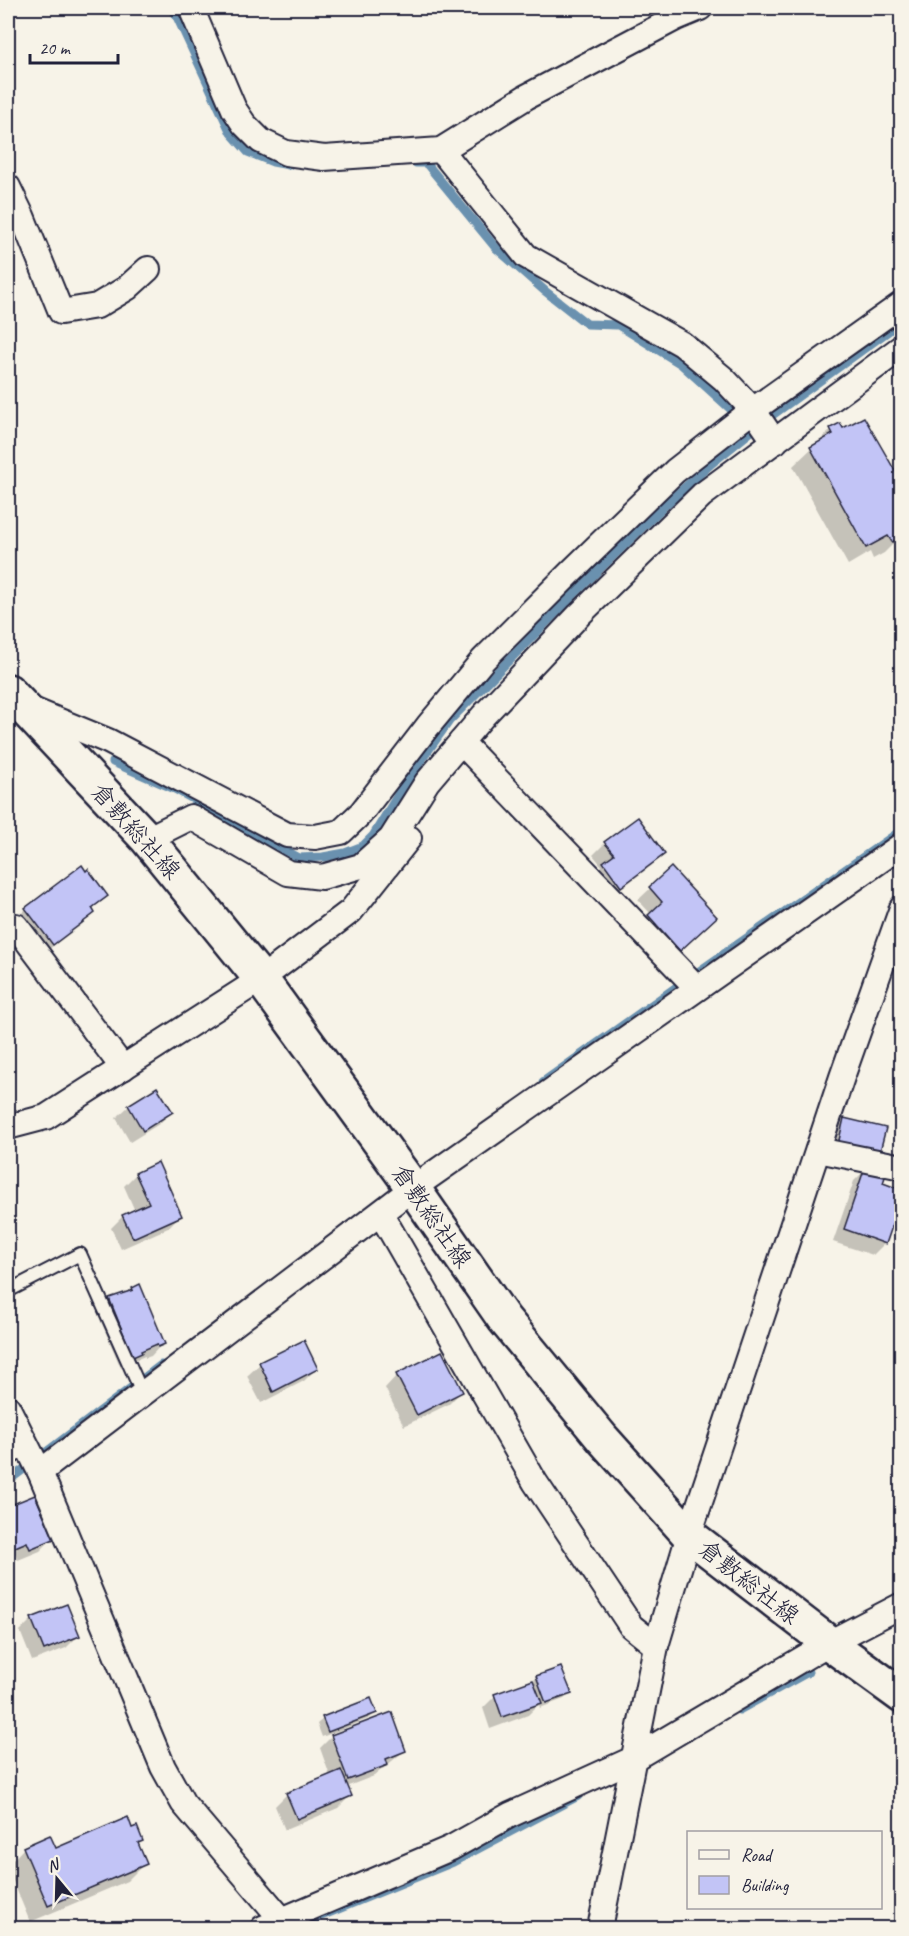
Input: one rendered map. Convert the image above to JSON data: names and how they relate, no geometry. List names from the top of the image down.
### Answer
{
  "streets": {
    "main road": ["倉敷総社線"]
  },
  "legend": ["Road", "Building"],
  "scale_bar": "20 m",
  "north": "top"
}
